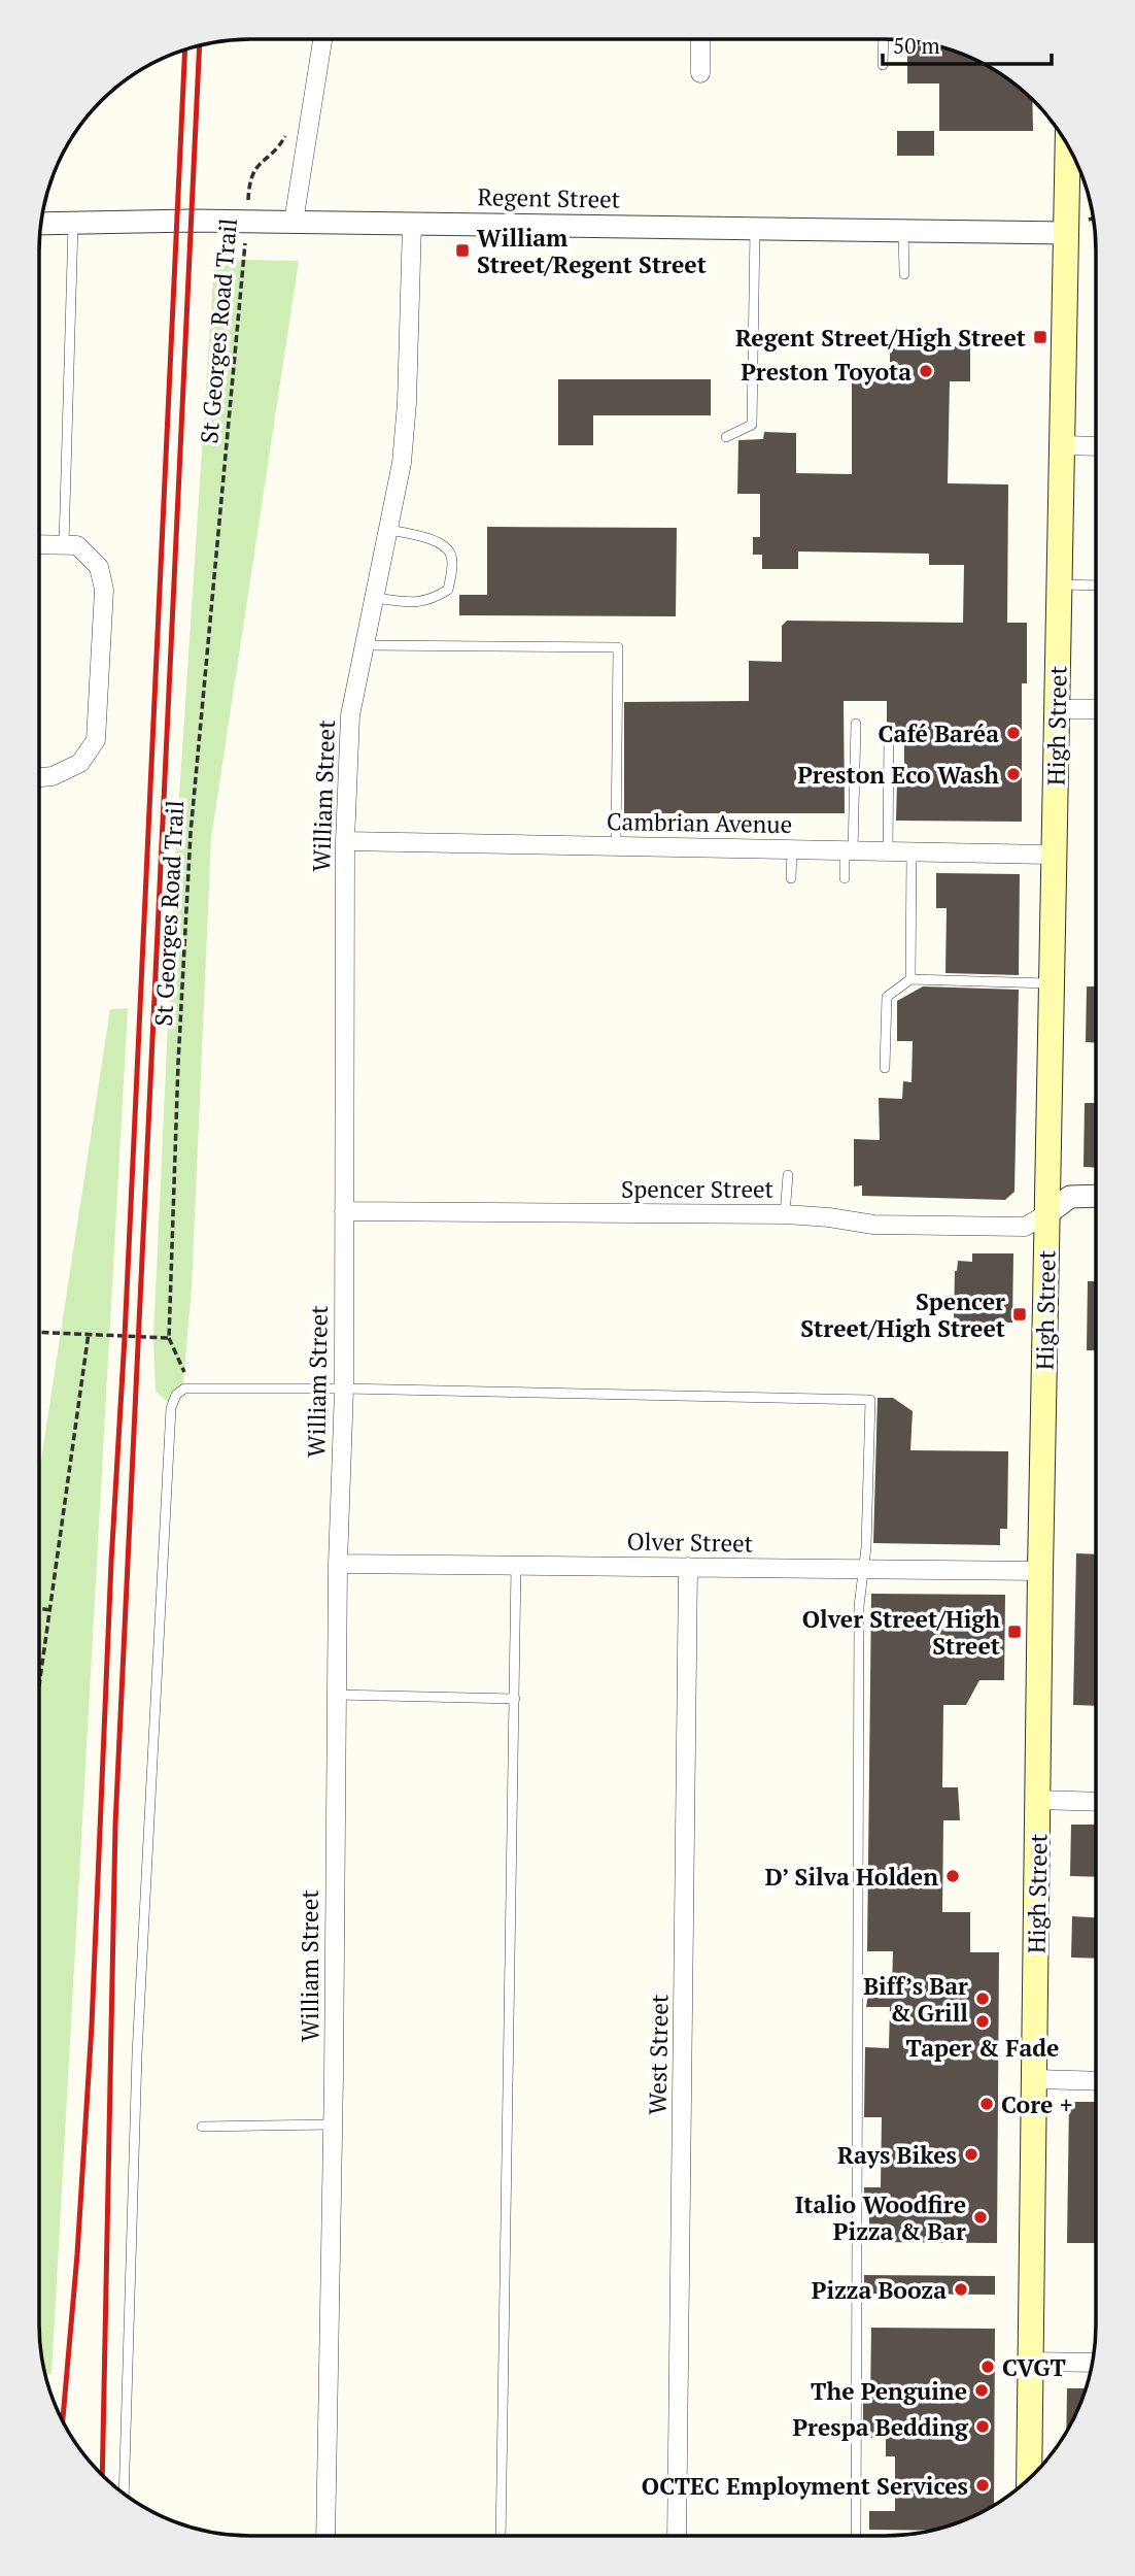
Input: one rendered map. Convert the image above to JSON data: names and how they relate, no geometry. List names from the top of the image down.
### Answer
{
  "streets": {
    "main road": ["High Street"],
    "street": [
      "Regent Street",
      "William Street",
      "Cambrian Avenue",
      "Spencer Street",
      "Olver Street",
      "West Street"
    ],
    "path": ["St Georges Road Trail"]
  },
  "crossings": [
    ["Regent Street", "St Georges Road Trail"],
    ["Regent Street", "High Street"],
    ["Regent Street", "William Street"],
    ["High Street", "Cambrian Avenue"],
    ["High Street", "Spencer Street"],
    ["High Street", "Olver Street"],
    ["William Street", "Cambrian Avenue"],
    ["William Street", "Spencer Street"],
    ["William Street", "Olver Street"],
    ["Olver Street", "West Street"]
  ],
  "places": {
    "transit": [
      "William Street/Regent Street",
      "Regent Street/High Street",
      "Spencer Street/High Street",
      "Olver Street/High Street"
    ],
    "other": [
      "Preston Toyota",
      "Café Baréa",
      "Preston Eco Wash",
      "D’ Silva Holden",
      "Biff’s Bar & Grill",
      "Taper & Fade",
      "Core +",
      "Rays Bikes",
      "Italio Woodfire Pizza & Bar",
      "Pizza Booza",
      "CVGT",
      "The Penguine",
      "Prespa Bedding",
      "OCTEC Employment Services"
    ]
  },
  "scale_bar": "50 m"
}
